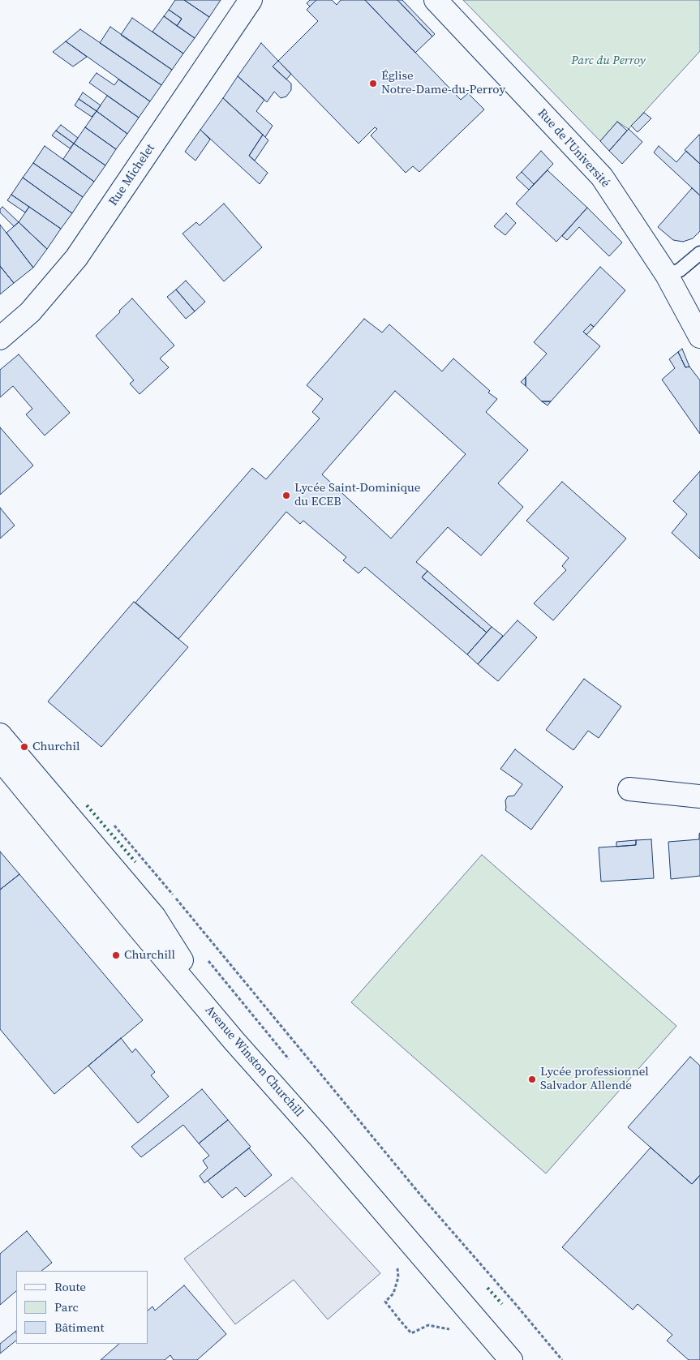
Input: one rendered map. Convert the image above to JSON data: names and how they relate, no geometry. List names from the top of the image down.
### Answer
{
  "streets": {
    "main road": ["Rue de l'Université", "Rue Michelet", "Avenue Winston Churchill"]
  },
  "parks": ["Parc du Perroy"],
  "places": [
    "Église Notre-Dame-du-Perroy",
    "Lycée Saint-Dominique du ECEB",
    "Churchil",
    "Churchill",
    "Lycée professionnel Salvador Allende"
  ],
  "legend": ["Route", "Parc", "Bâtiment"]
}
